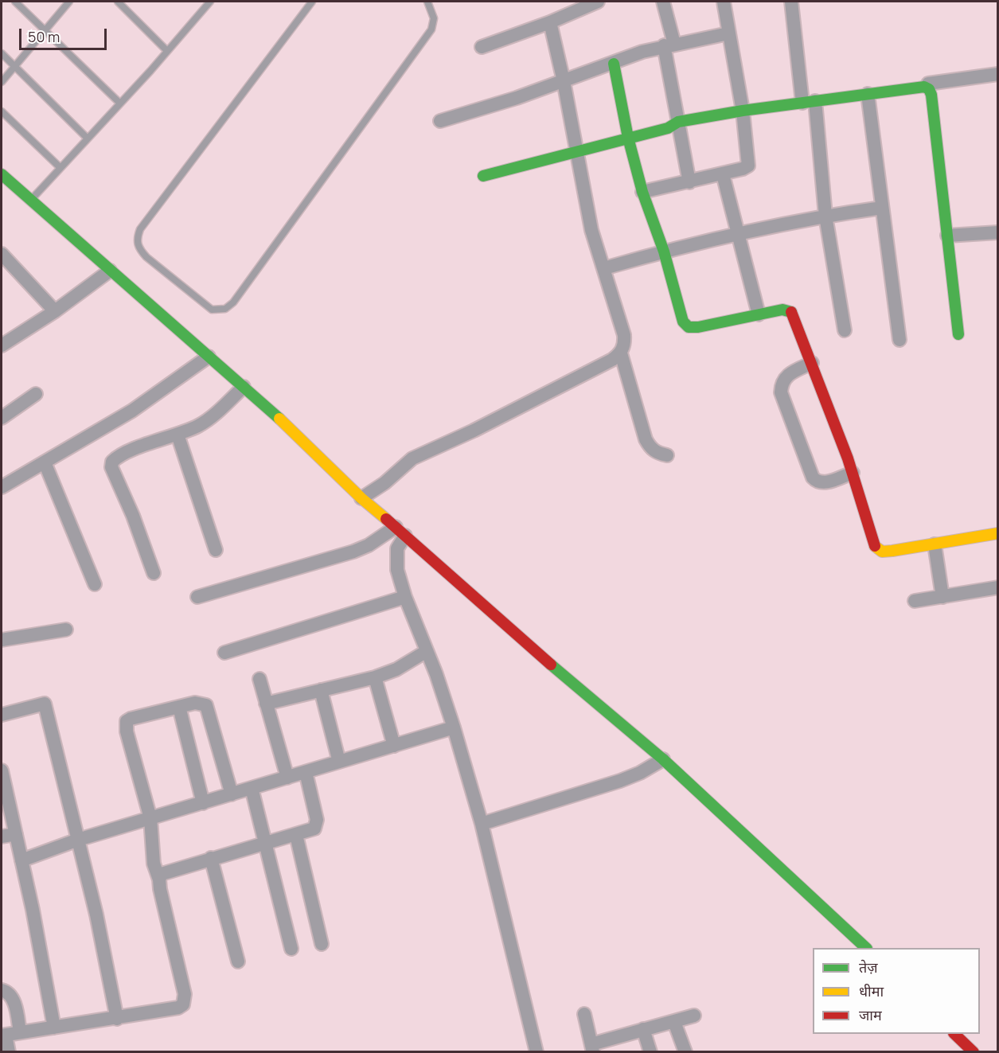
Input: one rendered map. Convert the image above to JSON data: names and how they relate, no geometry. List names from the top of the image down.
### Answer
{
  "legend": ["तेज़", "धीमा", "जाम"],
  "scale_bar": "50 m"
}
